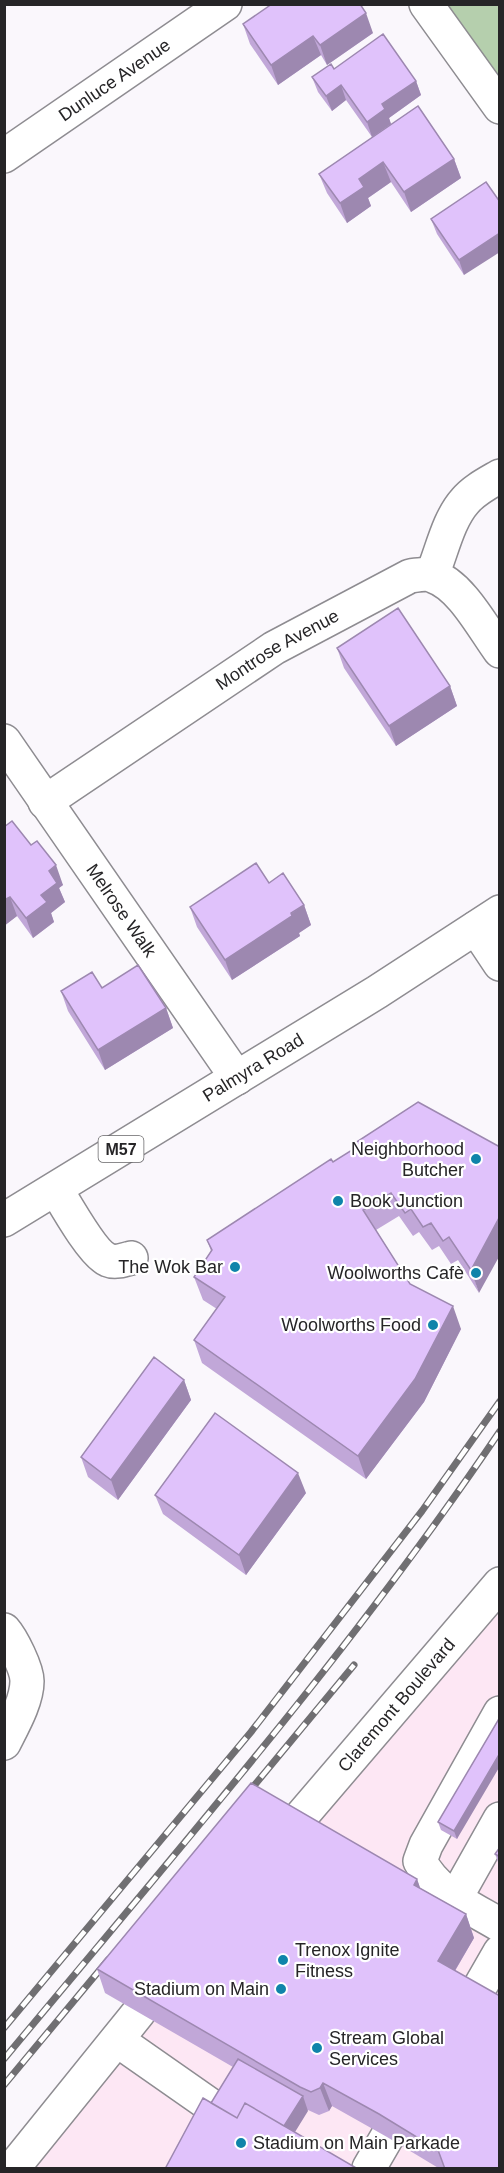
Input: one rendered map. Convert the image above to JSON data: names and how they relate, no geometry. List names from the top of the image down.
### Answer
{
  "streets": {
    "street": [
      "Dunluce Avenue",
      "Montrose Avenue",
      "Melrose Walk",
      "Palmyra Road",
      "M57",
      "Claremont Boulevard"
    ]
  },
  "crossings": [
    ["Montrose Avenue", "Melrose Walk"],
    ["Melrose Walk", "Palmyra Road"]
  ],
  "places": [
    "Neighborhood Butcher",
    "Book Junction",
    "The Wok Bar",
    "Woolworths Cafè",
    "Woolworths Food",
    "Trenox Ignite Fitness",
    "Stadium on Main",
    "Stream Global Services",
    "Stadium on Main Parkade"
  ]
}
